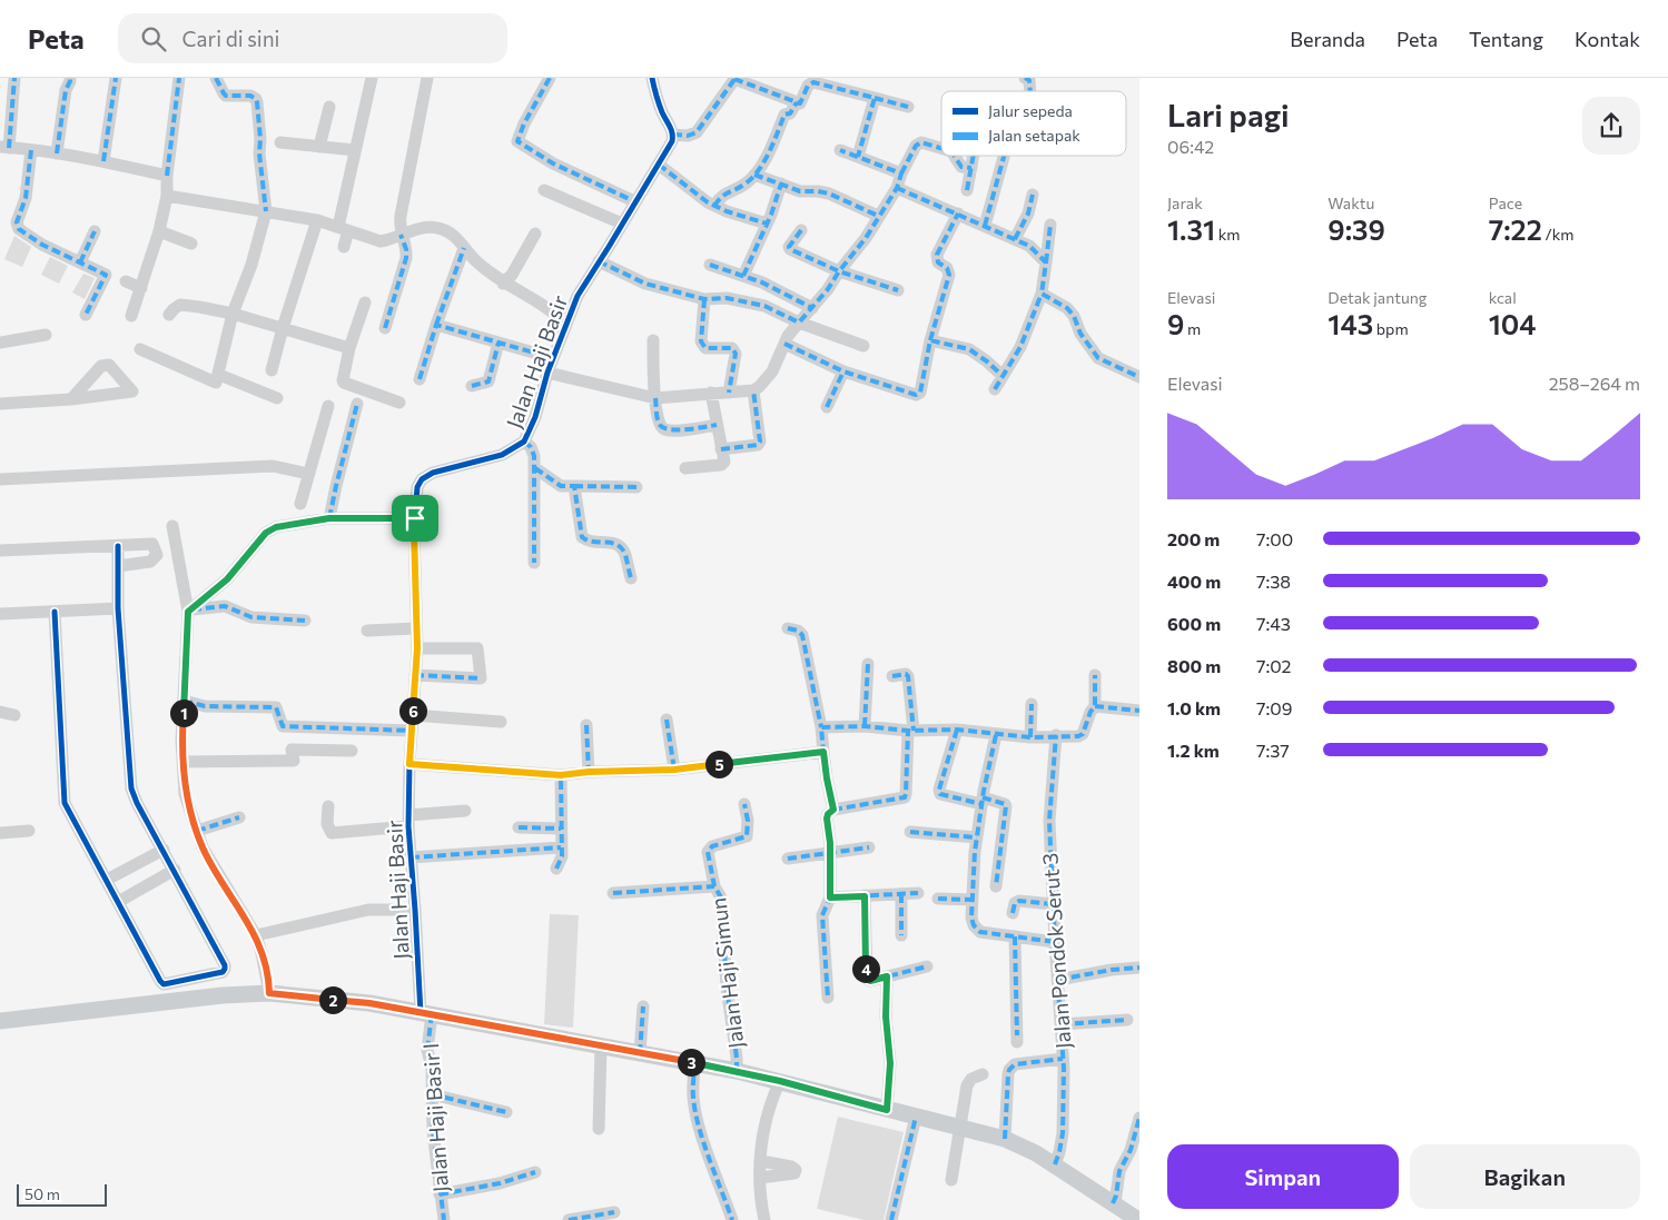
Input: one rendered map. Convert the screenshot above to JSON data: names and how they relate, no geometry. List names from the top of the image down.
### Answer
{
  "streets": {
    "street": [
      "Jalan Haji Basir",
      "Jalan Pondok Serut 3",
      "Jalan Haji Simun",
      "Jalan Haji Basir I"
    ]
  },
  "crossings": [
    ["Jalan Haji Basir", "Jalan Haji Basir I"]
  ],
  "legend": ["Jalur sepeda", "Jalan setapak"],
  "scale_bar": "50 m",
  "page": {
    "header": "Peta",
    "search": "Cari di sini",
    "nav": [
      "Beranda",
      "Peta",
      "Tentang",
      "Kontak"
    ],
    "heading": ["Lari pagi", "06:42"],
    "stats": [
      ["Jarak", "1.31 km"],
      ["Waktu", "9:39"],
      ["Pace", "7:22 /km"],
      ["Elevasi", "9 m"],
      ["Detak jantung", "143 bpm"],
      ["kcal", "104"]
    ],
    "chart": ["Elevasi", "258–264 m"],
    "list": [
      {
        "name": "200 m",
        "note": "7:00"
      },
      {
        "name": "400 m",
        "note": "7:38"
      },
      {
        "name": "600 m",
        "note": "7:43"
      },
      {
        "name": "800 m",
        "note": "7:02"
      },
      {
        "name": "1.0 km",
        "note": "7:09"
      },
      {
        "name": "1.2 km",
        "note": "7:37"
      }
    ],
    "pins": [
      "6",
      "1",
      "5",
      "4",
      "2",
      "3"
    ],
    "buttons": ["Simpan", "Bagikan"],
    "scale": "50 m"
  }
}
